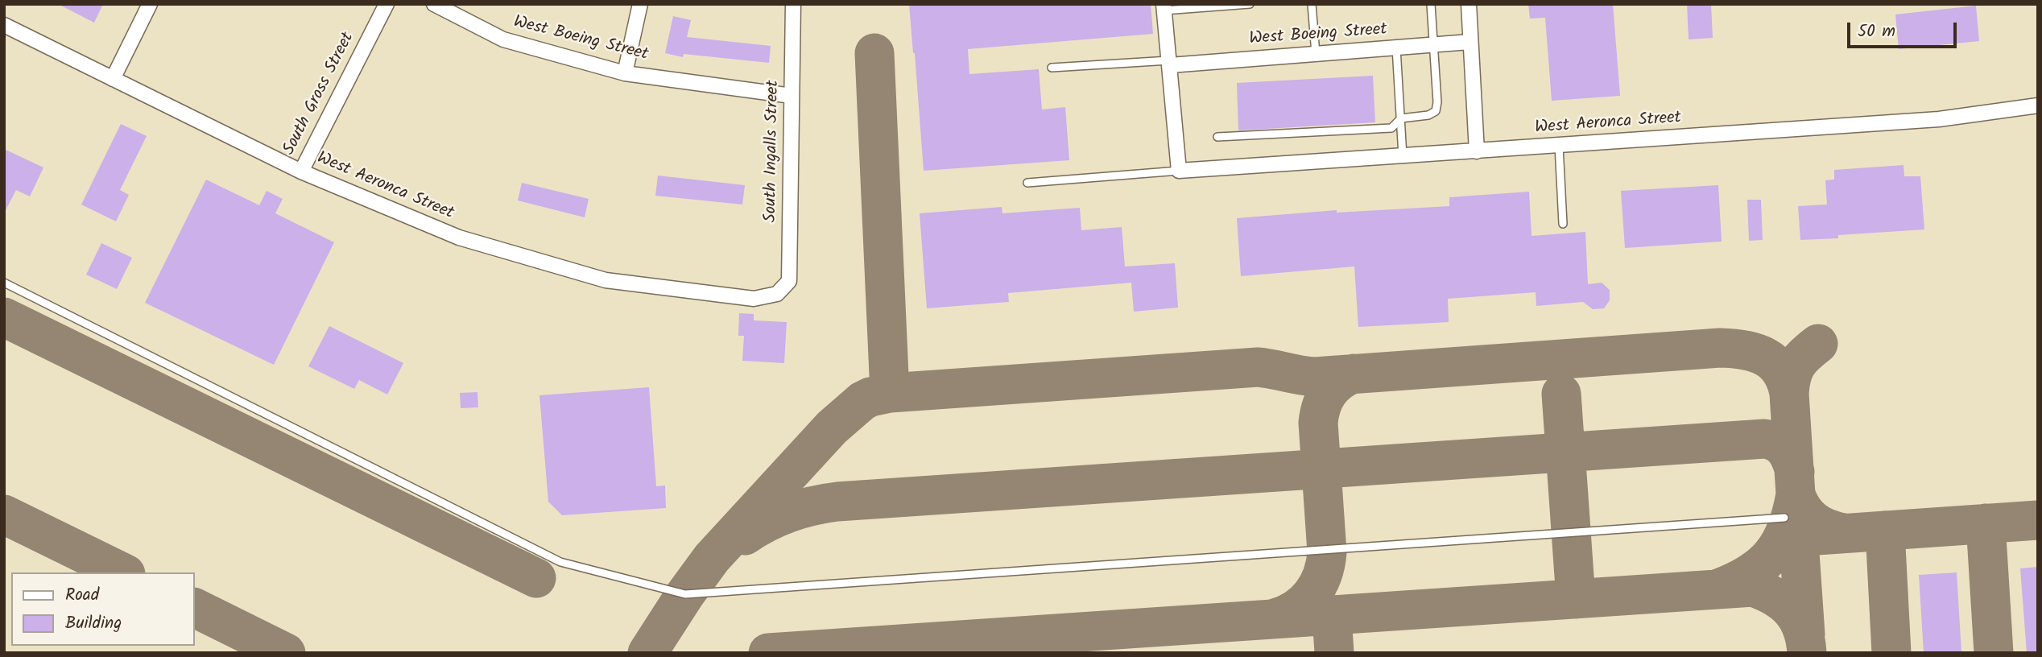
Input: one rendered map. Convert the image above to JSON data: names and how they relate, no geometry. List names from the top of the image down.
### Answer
{
  "streets": {
    "street": [
      "West Boeing Street",
      "South Gross Street",
      "West Aeronca Street",
      "South Ingalls Street"
    ]
  },
  "crossings": [
    ["West Boeing Street", "South Ingalls Street"],
    ["South Gross Street", "West Aeronca Street"],
    ["West Aeronca Street", "South Ingalls Street"]
  ],
  "legend": ["Road", "Building"],
  "scale_bar": "50 m"
}
